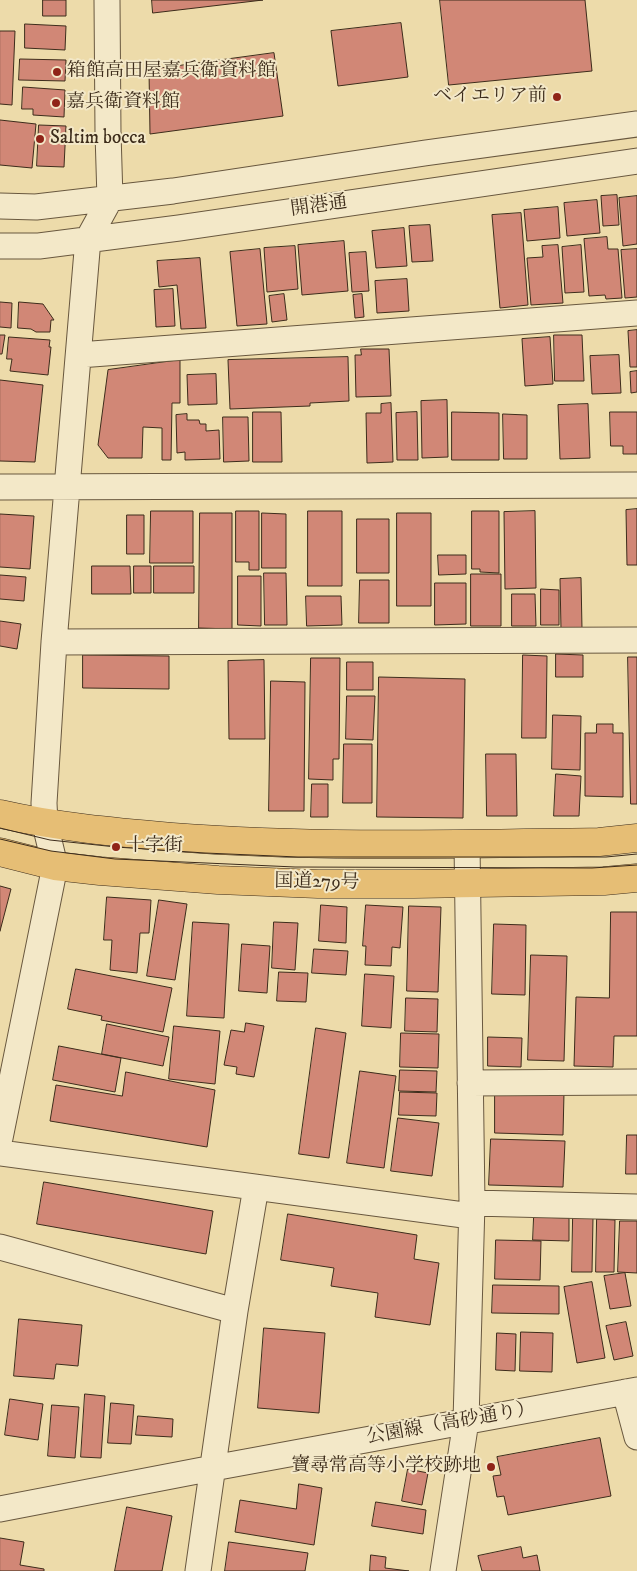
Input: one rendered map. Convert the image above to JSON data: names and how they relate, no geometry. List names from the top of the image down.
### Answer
{
  "streets": {
    "highway": ["国道279号"],
    "street": ["開港通", "公園線（高砂通り）"]
  },
  "places": [
    "箱館高田屋嘉兵衛資料館",
    "ベイエリア前",
    "嘉兵衛資料館",
    "Saltim bocca",
    "十字街",
    "寶尋常高等小学校跡地"
  ]
}
